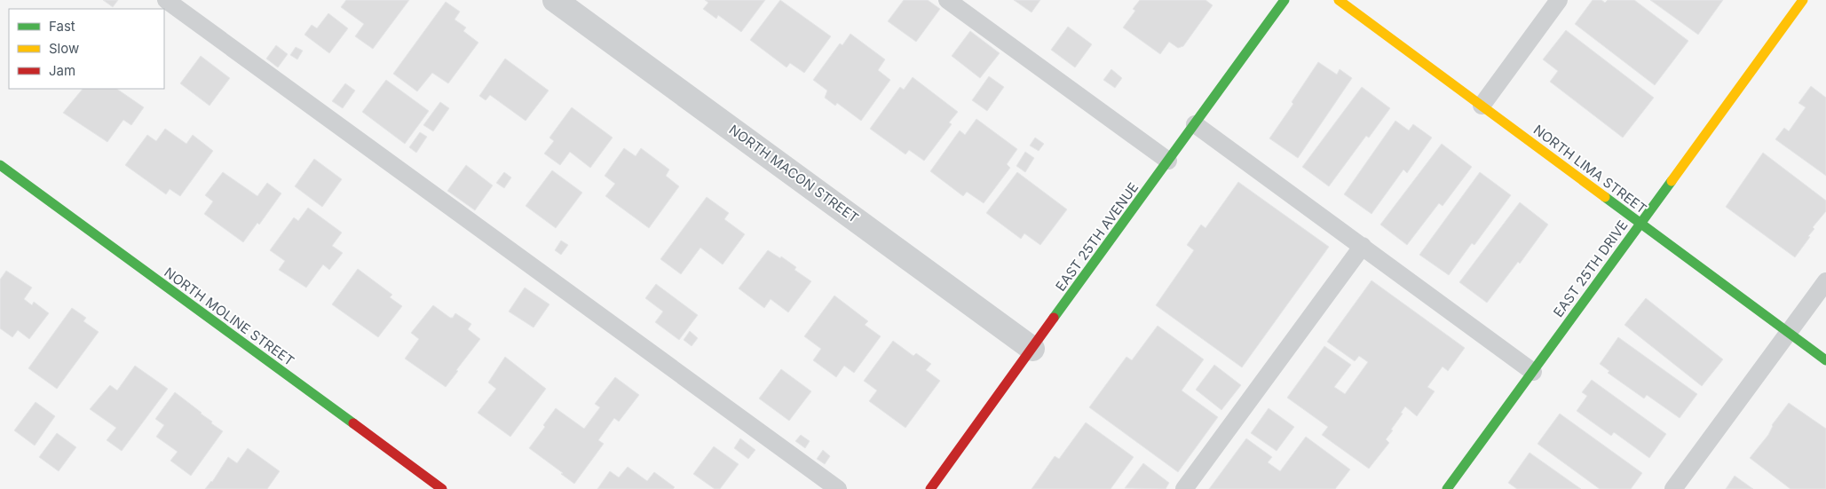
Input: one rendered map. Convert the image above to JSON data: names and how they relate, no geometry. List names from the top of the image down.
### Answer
{
  "streets": {
    "street": [
      "NORTH LIMA STREET",
      "NORTH MACON STREET",
      "EAST 25TH AVENUE",
      "EAST 25TH DRIVE",
      "NORTH MOLINE STREET"
    ]
  },
  "crossings": [
    ["NORTH LIMA STREET", "EAST 25TH DRIVE"],
    ["NORTH MACON STREET", "EAST 25TH AVENUE"]
  ],
  "legend": ["Fast", "Slow", "Jam"]
}
